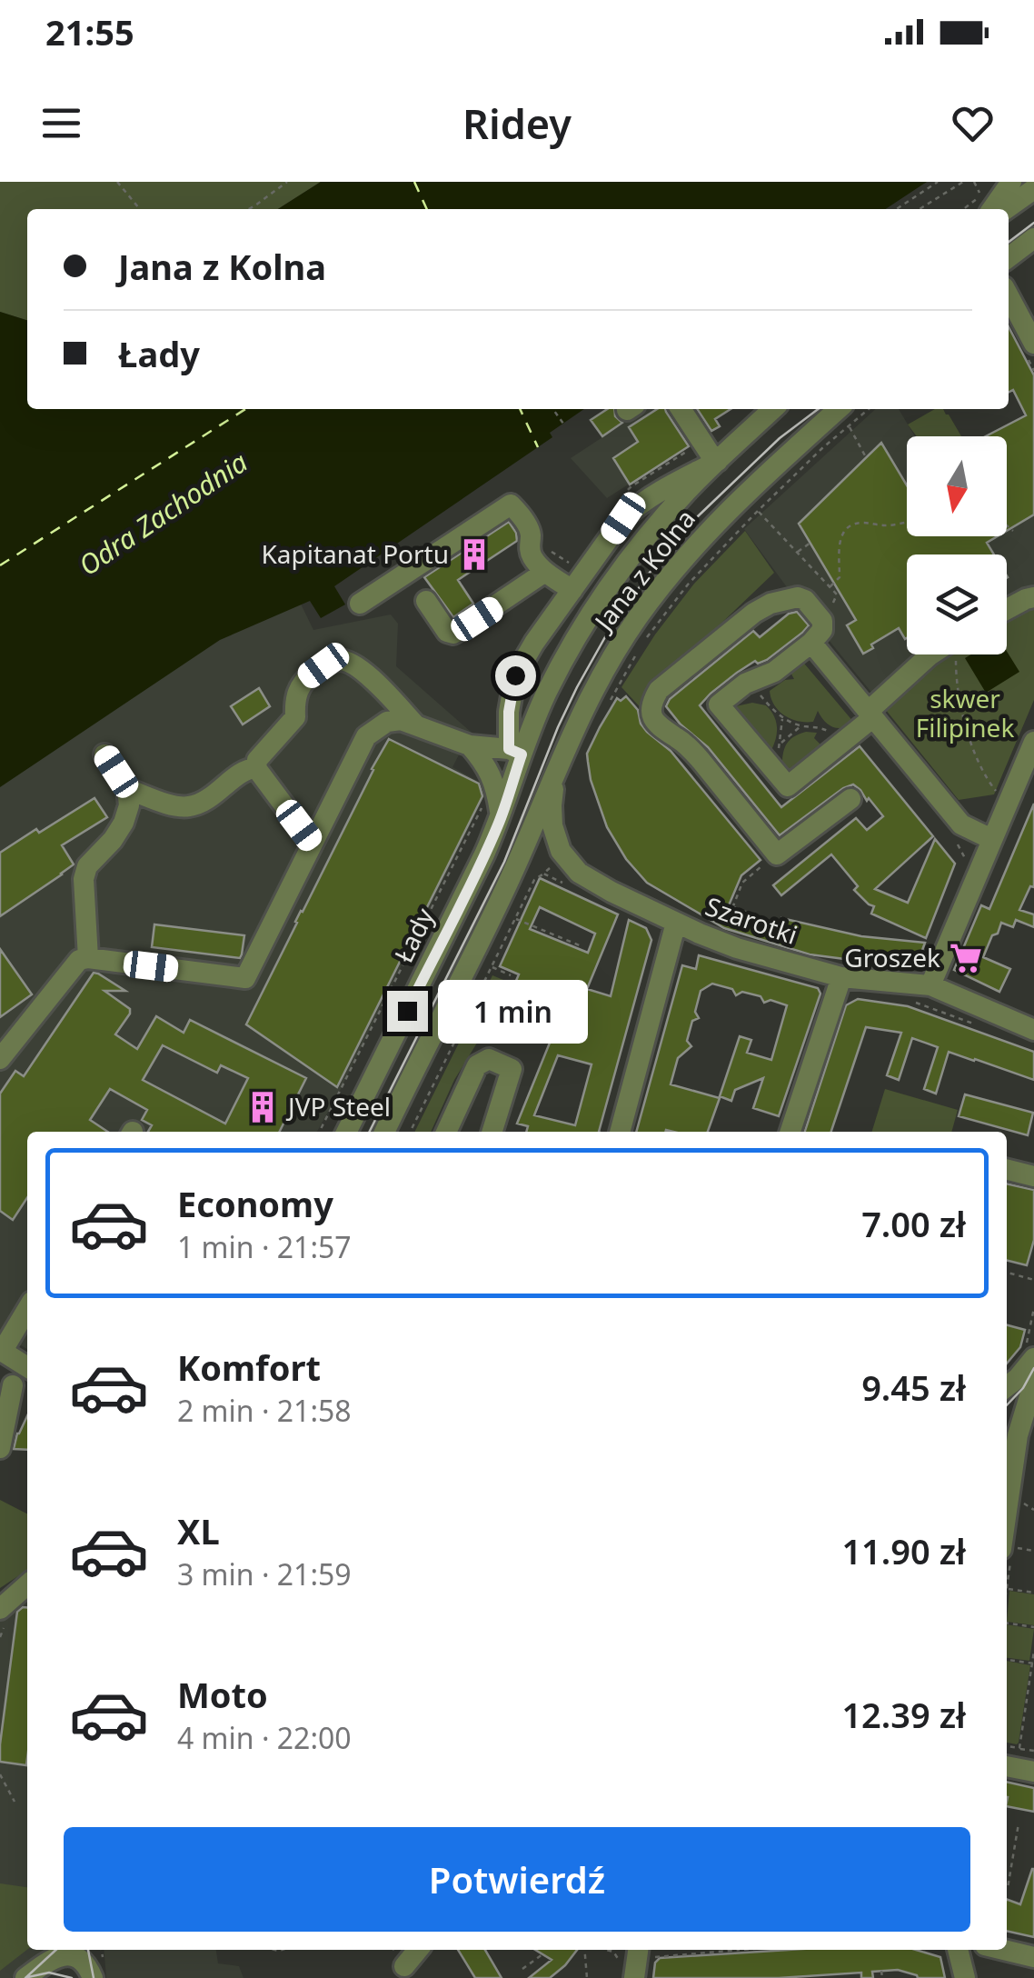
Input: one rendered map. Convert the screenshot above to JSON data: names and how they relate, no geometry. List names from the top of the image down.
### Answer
{
  "streets": {
    "street": ["Jana z Kolna", "Szarotki", "Łady"]
  },
  "crossings": [
    ["Jana z Kolna", "Szarotki"],
    ["Jana z Kolna", "Łady"]
  ],
  "water": ["Odra Zachodnia"],
  "parks": ["skwer Filipinek"],
  "places": {
    "building": ["Kapitanat Portu", "JVP Steel"],
    "supermarket": ["Groszek"]
  },
  "north": "bottom",
  "page": {
    "status": "21:55",
    "header": "Ridey",
    "banner": ["Jana z Kolna", "Łady"],
    "bubble": "1 min",
    "list": [
      {
        "name": "Economy",
        "note": "1 min · 21:57",
        "value": "7.00 zł"
      },
      {
        "name": "Komfort",
        "note": "2 min · 21:58",
        "value": "9.45 zł"
      },
      {
        "name": "XL",
        "note": "3 min · 21:59",
        "value": "11.90 zł"
      },
      {
        "name": "Moto",
        "note": "4 min · 22:00",
        "value": "12.39 zł"
      }
    ],
    "buttons": "Potwierdź"
  }
}
